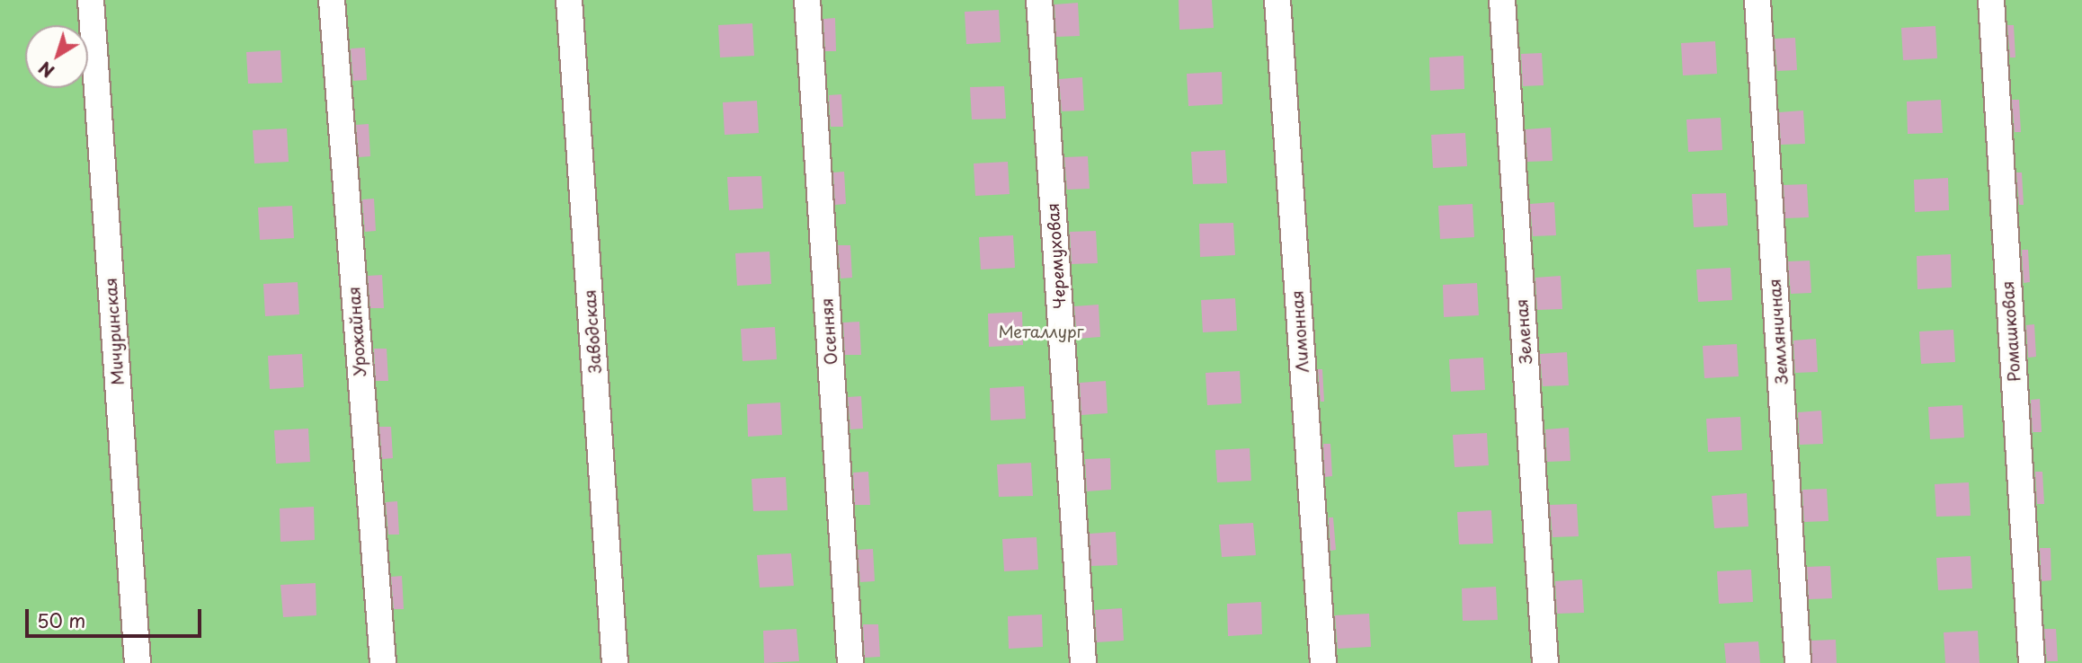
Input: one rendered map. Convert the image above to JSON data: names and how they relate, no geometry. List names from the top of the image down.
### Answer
{
  "streets": {
    "street": [
      "Черемуховая",
      "Мичуринская",
      "Урожайная",
      "Заводская",
      "Осенняя",
      "Лимонная",
      "Зеленая",
      "Земляничная",
      "Ромашковая"
    ]
  },
  "parks": ["Металлург"],
  "scale_bar": "50 m",
  "north": "bottom left"
}
